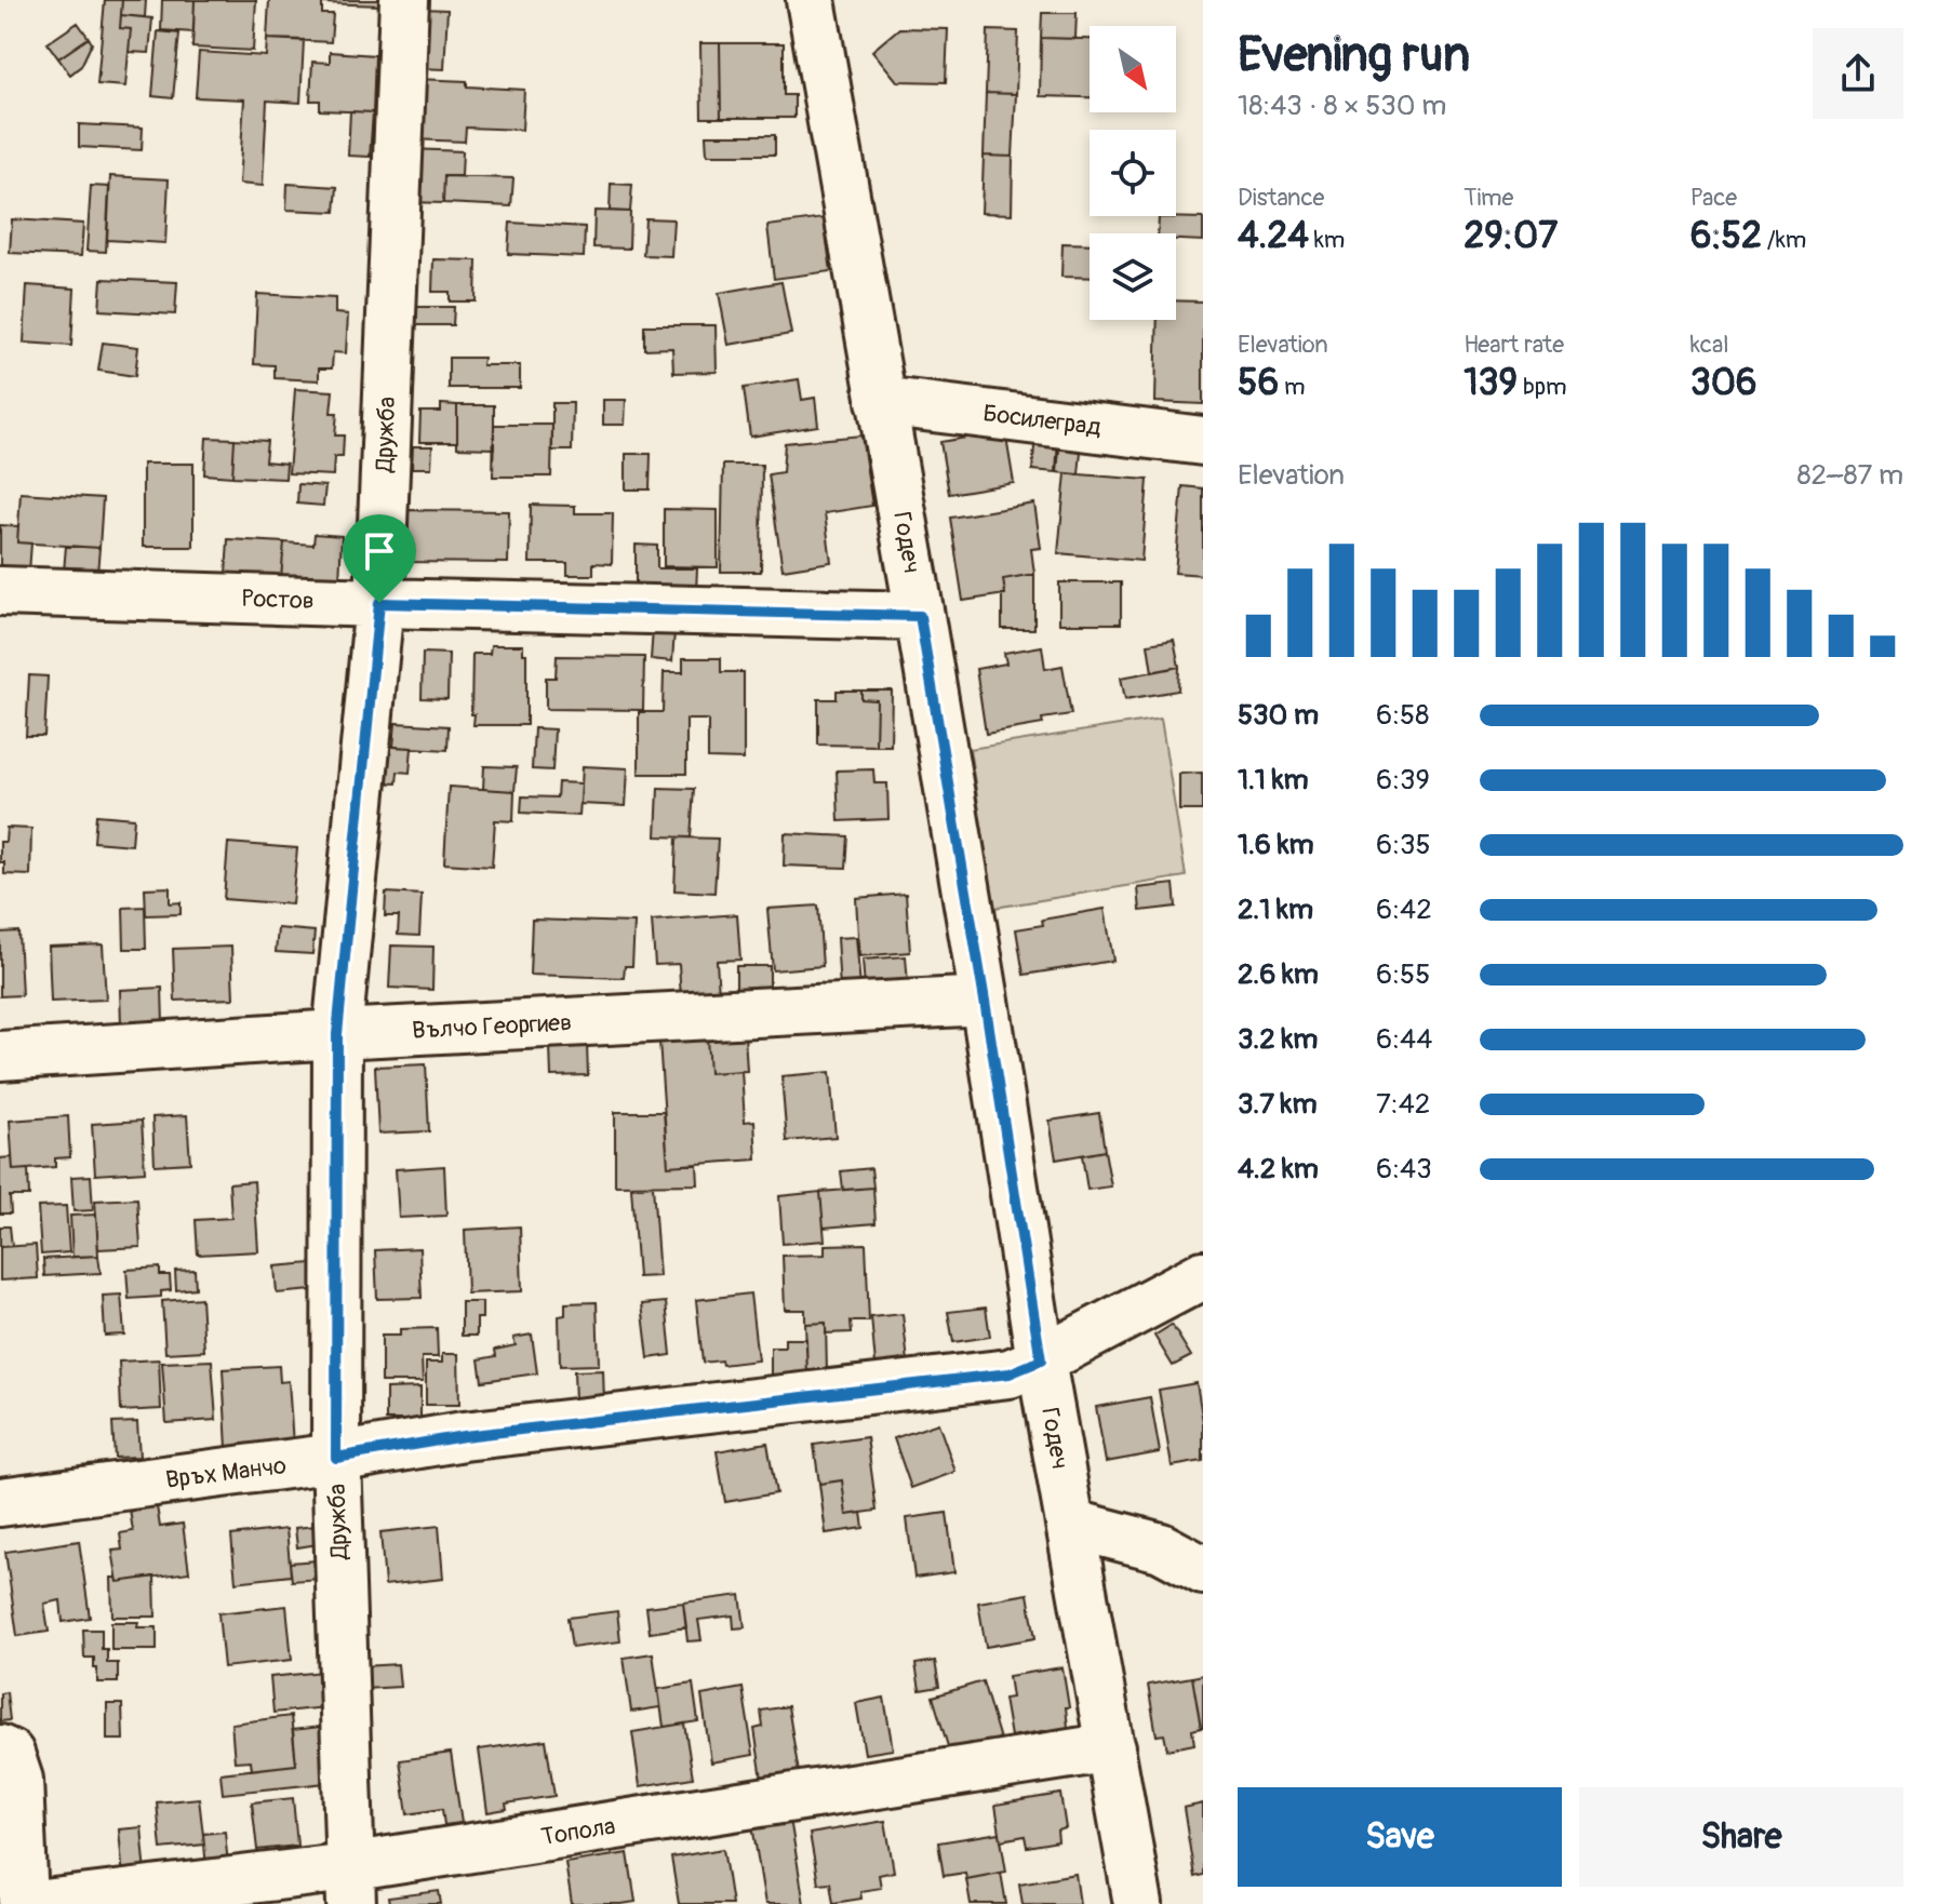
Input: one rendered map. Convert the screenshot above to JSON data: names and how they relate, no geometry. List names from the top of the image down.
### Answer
{
  "streets": {
    "street": [
      "Босилеград",
      "Дружба",
      "Годеч",
      "Ростов",
      "Вълчо Георгиев",
      "Връх Манчо",
      "Топола"
    ]
  },
  "crossings": [
    ["Босилеград", "Годеч"],
    ["Дружба", "Ростов"],
    ["Дружба", "Вълчо Георгиев"],
    ["Дружба", "Връх Манчо"],
    ["Дружба", "Топола"],
    ["Годеч", "Ростов"],
    ["Годеч", "Вълчо Георгиев"],
    ["Годеч", "Връх Манчо"],
    ["Годеч", "Топола"]
  ],
  "north": "bottom right",
  "page": {
    "heading": ["Evening run", "18:43 · 8 × 530 m"],
    "stats": [
      ["Distance", "4.24 km"],
      ["Time", "29:07"],
      ["Pace", "6:52 /km"],
      ["Elevation", "56 m"],
      ["Heart rate", "139 bpm"],
      ["kcal", "306"]
    ],
    "chart": ["Elevation", "82–87 m"],
    "list": [
      {
        "name": "530 m",
        "note": "6:58"
      },
      {
        "name": "1.1 km",
        "note": "6:39"
      },
      {
        "name": "1.6 km",
        "note": "6:35"
      },
      {
        "name": "2.1 km",
        "note": "6:42"
      },
      {
        "name": "2.6 km",
        "note": "6:55"
      },
      {
        "name": "3.2 km",
        "note": "6:44"
      },
      {
        "name": "3.7 km",
        "note": "7:42"
      },
      {
        "name": "4.2 km",
        "note": "6:43"
      }
    ],
    "buttons": ["Save", "Share"]
  }
}
